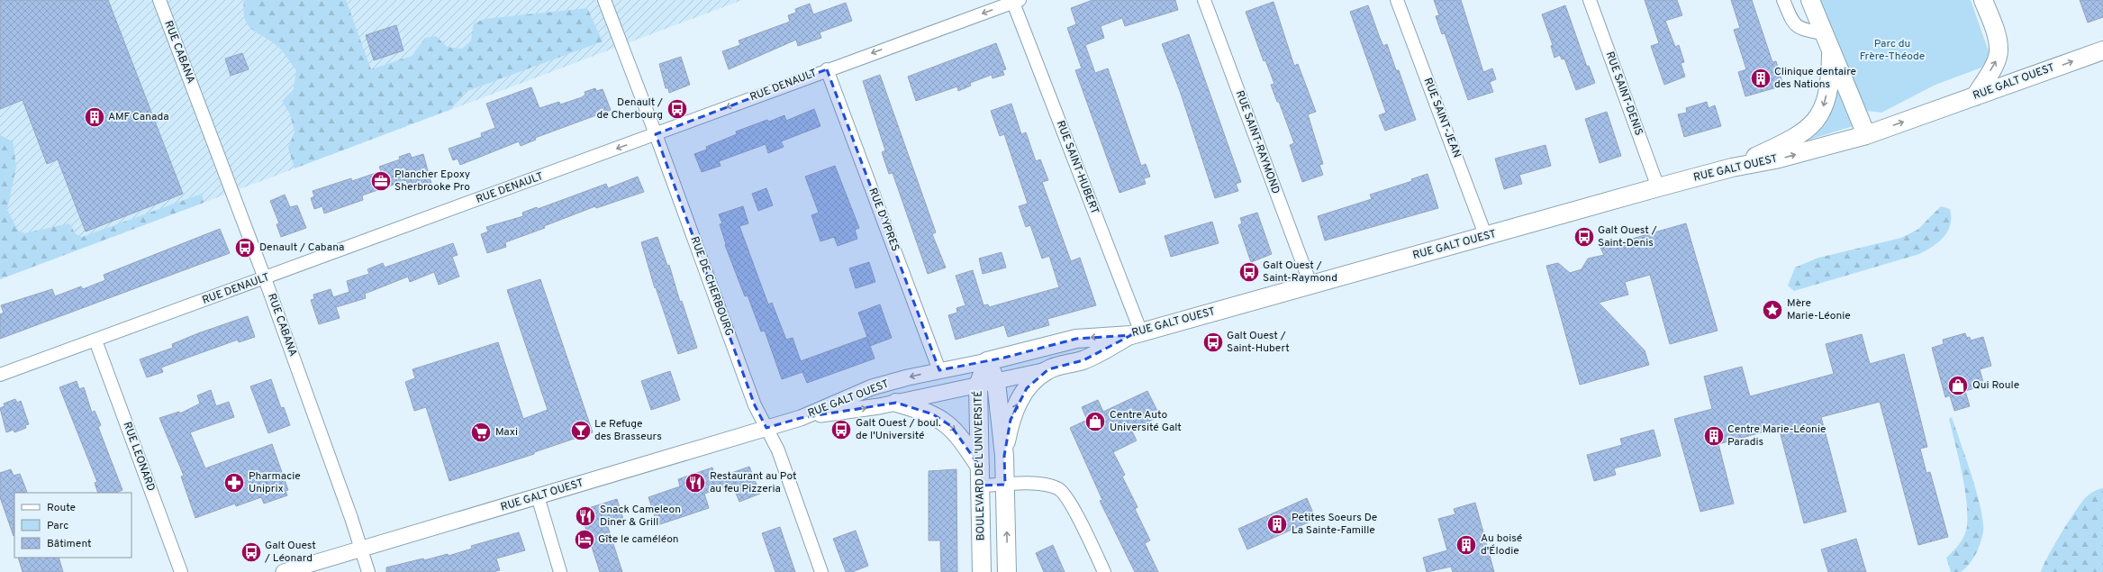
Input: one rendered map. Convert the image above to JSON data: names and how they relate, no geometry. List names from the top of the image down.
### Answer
{
  "streets": {
    "main road": ["RUE GALT OUEST", "BOULEVARD DE L'UNIVERSITÉ"],
    "street": [
      "RUE CABANA",
      "RUE DENAULT",
      "RUE SAINT-DENIS",
      "RUE SAINT-JEAN",
      "RUE SAINT-RAYMOND",
      "RUE SAINT-HUBERT",
      "RUE D'YPRES",
      "RUE DE CHERBOURG",
      "RUE LEONARD"
    ]
  },
  "crossings": [
    ["RUE CABANA", "RUE GALT OUEST"],
    ["RUE CABANA", "RUE DENAULT"],
    ["RUE GALT OUEST", "RUE SAINT-DENIS"],
    ["RUE GALT OUEST", "RUE SAINT-JEAN"],
    ["RUE GALT OUEST", "RUE SAINT-RAYMOND"],
    ["RUE GALT OUEST", "RUE SAINT-HUBERT"],
    ["RUE GALT OUEST", "RUE D'YPRES"],
    ["RUE GALT OUEST", "RUE DE CHERBOURG"],
    ["RUE GALT OUEST", "BOULEVARD DE L'UNIVERSITÉ"],
    ["RUE DENAULT", "RUE SAINT-HUBERT"],
    ["RUE DENAULT", "RUE D'YPRES"],
    ["RUE DENAULT", "RUE DE CHERBOURG"],
    ["RUE DENAULT", "RUE LEONARD"]
  ],
  "one_way": ["RUE DENAULT"],
  "parks": ["Parc du Frère-Théode"],
  "places": {
    "building": [
      "Clinique dentaire des Nations",
      "AMF Canada",
      "Centre Marie-Léonie Paradis",
      "Petites Soeurs De La Sainte-Famille",
      "Au boisé d'Élodie"
    ],
    "bus stop": [
      "Denault / de Cherbourg",
      "Galt Ouest / Saint-Denis",
      "Denault / Cabana",
      "Galt Ouest / Saint-Raymond",
      "Galt Ouest / Saint-Hubert",
      "Galt Ouest / boul. de l'Université",
      "Galt Ouest / Léonard"
    ],
    "office": ["Plancher Epoxy Sherbrooke Pro"],
    "place": ["Mère Marie-Léonie"],
    "shop": ["Qui Roule", "Centre Auto Université Galt"],
    "bar": ["Le Refuge des Brasseurs"],
    "supermarket": ["Maxi"],
    "pharmacy": ["Pharmacie Uniprix"],
    "restaurant": ["Restaurant au Pot au feu Pizzeria", "Snack Cameleon Diner & Grill"],
    "hotel": ["Gîte le caméléon"]
  },
  "legend": ["Route", "Parc", "Bâtiment"]
}
